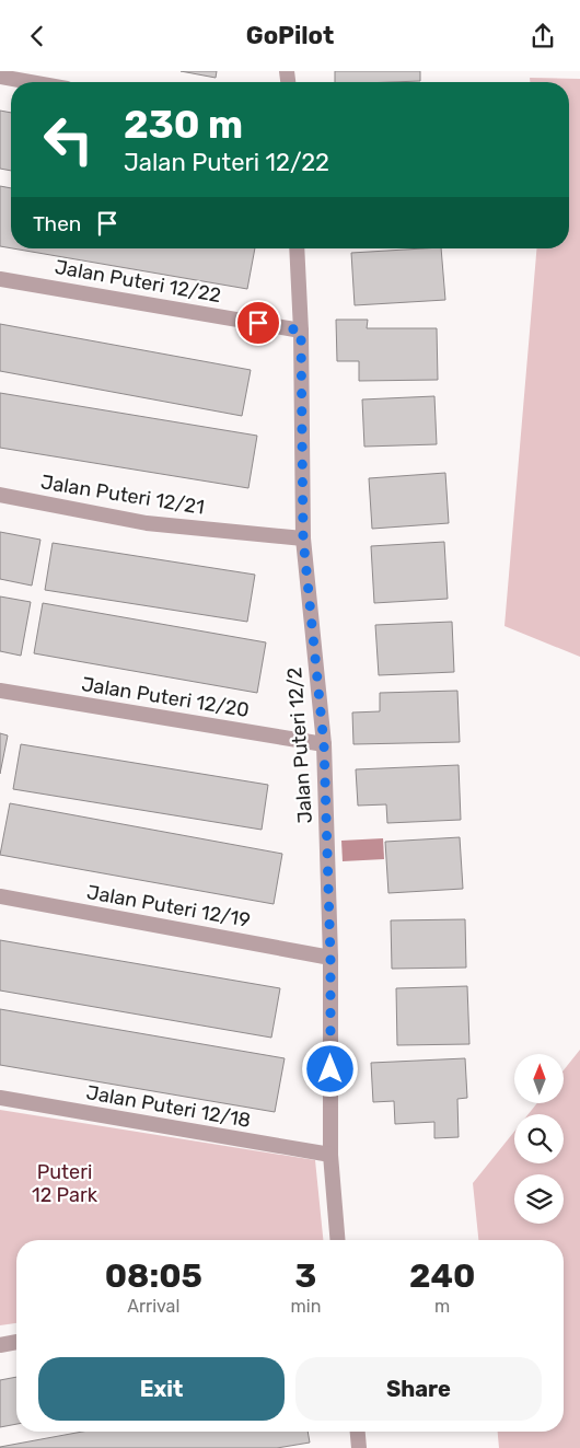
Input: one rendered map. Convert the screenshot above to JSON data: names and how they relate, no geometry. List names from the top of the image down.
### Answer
{
  "streets": {
    "street": [
      "Jalan Puteri 12/22",
      "Jalan Puteri 12/21",
      "Jalan Puteri 12/20",
      "Jalan Puteri 12/2",
      "Jalan Puteri 12/19",
      "Jalan Puteri 12/18"
    ]
  },
  "crossings": [
    ["Jalan Puteri 12/22", "Jalan Puteri 12/2"],
    ["Jalan Puteri 12/21", "Jalan Puteri 12/2"],
    ["Jalan Puteri 12/20", "Jalan Puteri 12/2"],
    ["Jalan Puteri 12/2", "Jalan Puteri 12/19"],
    ["Jalan Puteri 12/2", "Jalan Puteri 12/18"]
  ],
  "parks": ["Puteri 12 Park"],
  "north": "top",
  "page": {
    "header": "GoPilot",
    "turn": ["230 m", "Jalan Puteri 12/22"],
    "then": "Then",
    "eta": [
      "08:05",
      "Arrival",
      "3",
      "min",
      "240",
      "m"
    ],
    "buttons": ["Exit", "Share"]
  }
}
